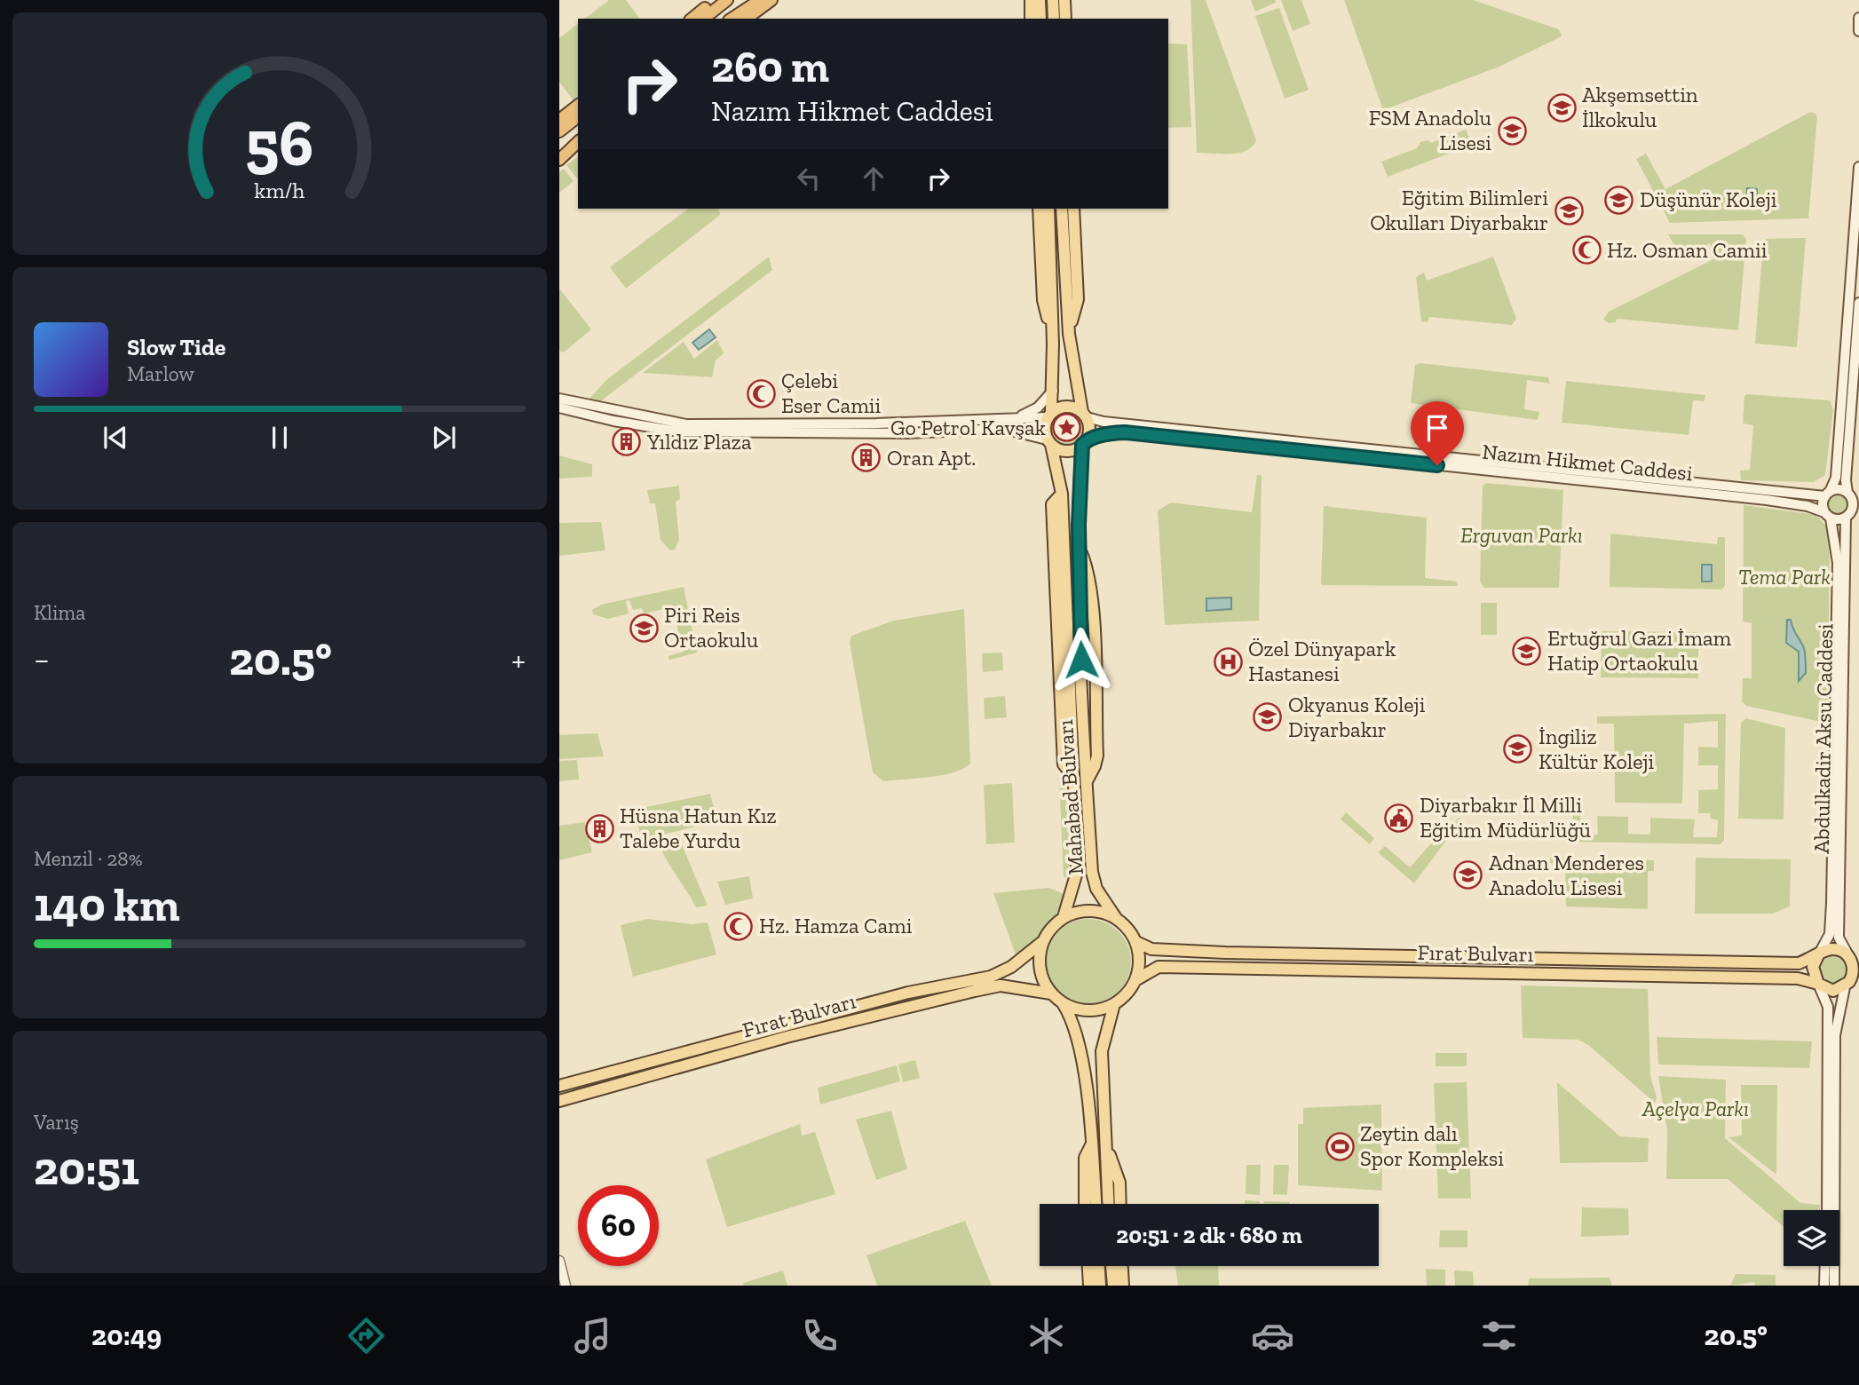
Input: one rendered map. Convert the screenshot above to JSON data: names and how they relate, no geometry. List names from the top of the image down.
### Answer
{
  "streets": {
    "main road": [
      "Nazım Hikmet Caddesi",
      "Abdulkadir Aksu Caddesi",
      "Mahabad Bulvarı",
      "Fırat Bulvarı"
    ]
  },
  "crossings": [
    ["Nazım Hikmet Caddesi", "Abdulkadir Aksu Caddesi"],
    ["Nazım Hikmet Caddesi", "Mahabad Bulvarı"],
    ["Abdulkadir Aksu Caddesi", "Fırat Bulvarı"],
    ["Mahabad Bulvarı", "Fırat Bulvarı"]
  ],
  "parks": ["Erguvan Parkı", "Tema Park", "Açelya Parkı"],
  "places": {
    "school or university": [
      "Akşemsettin İlkokulu",
      "FSM Anadolu Lisesi",
      "Düşünür Koleji",
      "Eğitim Bilimleri Okulları Diyarbakır",
      "Piri Reis Ortaokulu",
      "Ertuğrul Gazi İmam Hatip Ortaokulu",
      "Okyanus Koleji Diyarbakır",
      "İngiliz Kültür Koleji",
      "Adnan Menderes Anadolu Lisesi"
    ],
    "mosque": ["Hz. Osman Camii", "Çelebi Eser Camii", "Hz. Hamza Cami"],
    "place": ["Go Petrol Kavşak"],
    "building": ["Yıldız Plaza", "Oran Apt.", "Hüsna Hatun Kız Talebe Yurdu"],
    "hospital": ["Özel Dünyapark Hastanesi"],
    "public building": ["Diyarbakır İl Milli Eğitim Müdürlüğü"],
    "sports": ["Zeytin dalı Spor Kompleksi"]
  },
  "page": {
    "turn": ["260 m", "Nazım Hikmet Caddesi"],
    "song": ["Slow Tide", "Marlow"],
    "tile": [
      "Klima",
      ["Menzil · 28%", "140 km"],
      ["Varış", "20:51"]
    ],
    "heat": ["−", "20.5°", "+"],
    "limit": "60",
    "trip": "20:51 · 2 dk · 680 m",
    "tabs": ["20:49", "20.5°"],
    "gauge": ["56", "km/h"]
  }
}
